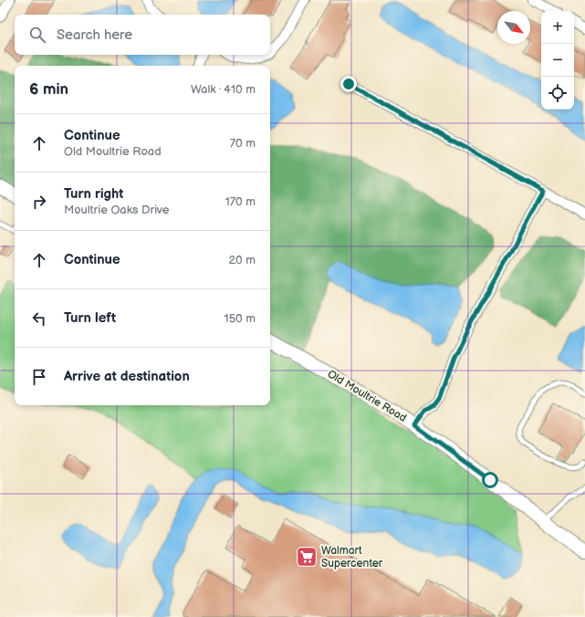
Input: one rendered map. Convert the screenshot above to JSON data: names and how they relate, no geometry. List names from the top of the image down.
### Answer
{
  "streets": {
    "main road": ["Old Moultrie Road"]
  },
  "places": {
    "supermarket": ["Walmart Supercenter"]
  },
  "north": "bottom right",
  "page": {
    "map_buttons": ["+", "−"],
    "search": "Search here",
    "heading": ["6 min", "Walk · 410 m"],
    "list": [
      ["Continue", "Old Moultrie Road", "70 m"],
      ["Turn right", "Moultrie Oaks Drive", "170 m"],
      ["Continue", "20 m"],
      ["Turn left", "150 m"],
      "Arrive at destination"
    ]
  }
}
